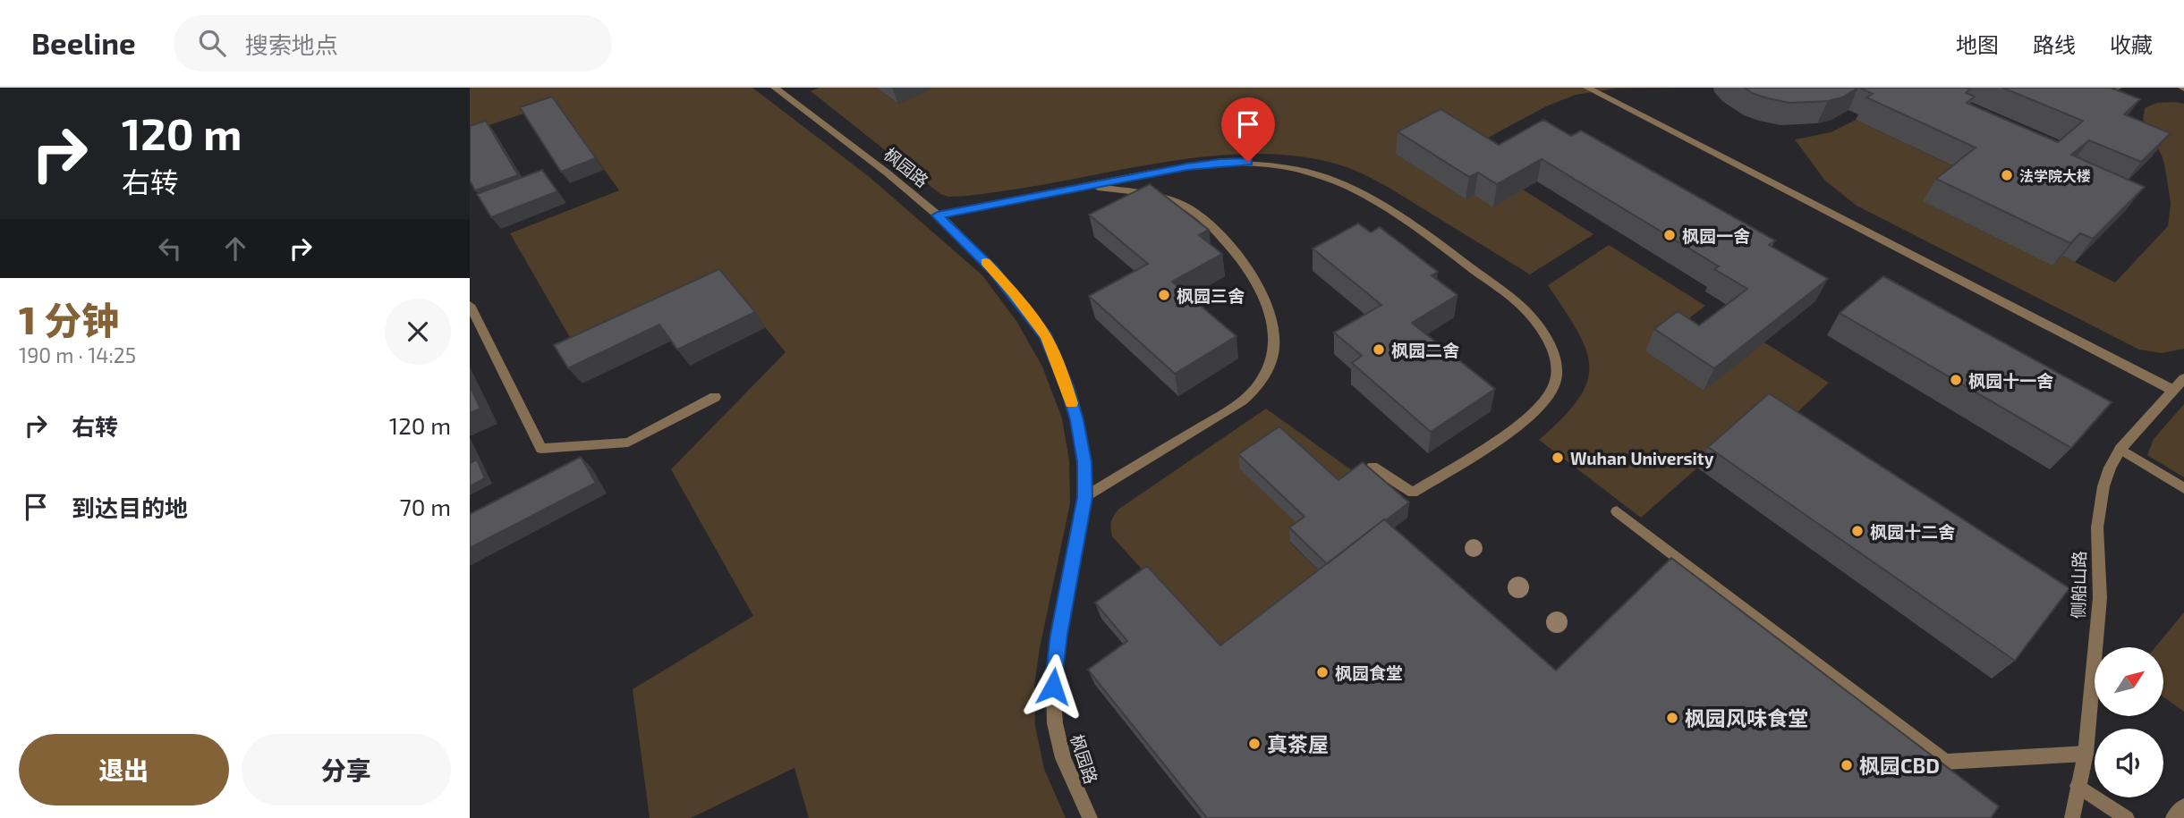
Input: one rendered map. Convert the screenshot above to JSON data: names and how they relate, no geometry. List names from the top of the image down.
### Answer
{
  "streets": {
    "street": ["枫园路", "侧船山路"]
  },
  "places": [
    "法学院大楼",
    "枫园一舍",
    "枫园三舍",
    "枫园二舍",
    "枫园十一舍",
    "Wuhan University",
    "枫园十二舍",
    "枫园食堂",
    "枫园风味食堂",
    "真茶屋",
    "枫园CBD"
  ],
  "north": "top right",
  "page": {
    "header": "Beeline",
    "search": "搜索地点",
    "nav": ["地图", "路线", "收藏"],
    "turn": ["120 m", "右转"],
    "heading": ["1 分钟", "190 m · 14:25"],
    "list": [
      {
        "name": "右转",
        "value": "120 m"
      },
      {
        "name": "到达目的地",
        "value": "70 m"
      }
    ],
    "buttons": ["退出", "分享"]
  }
}
